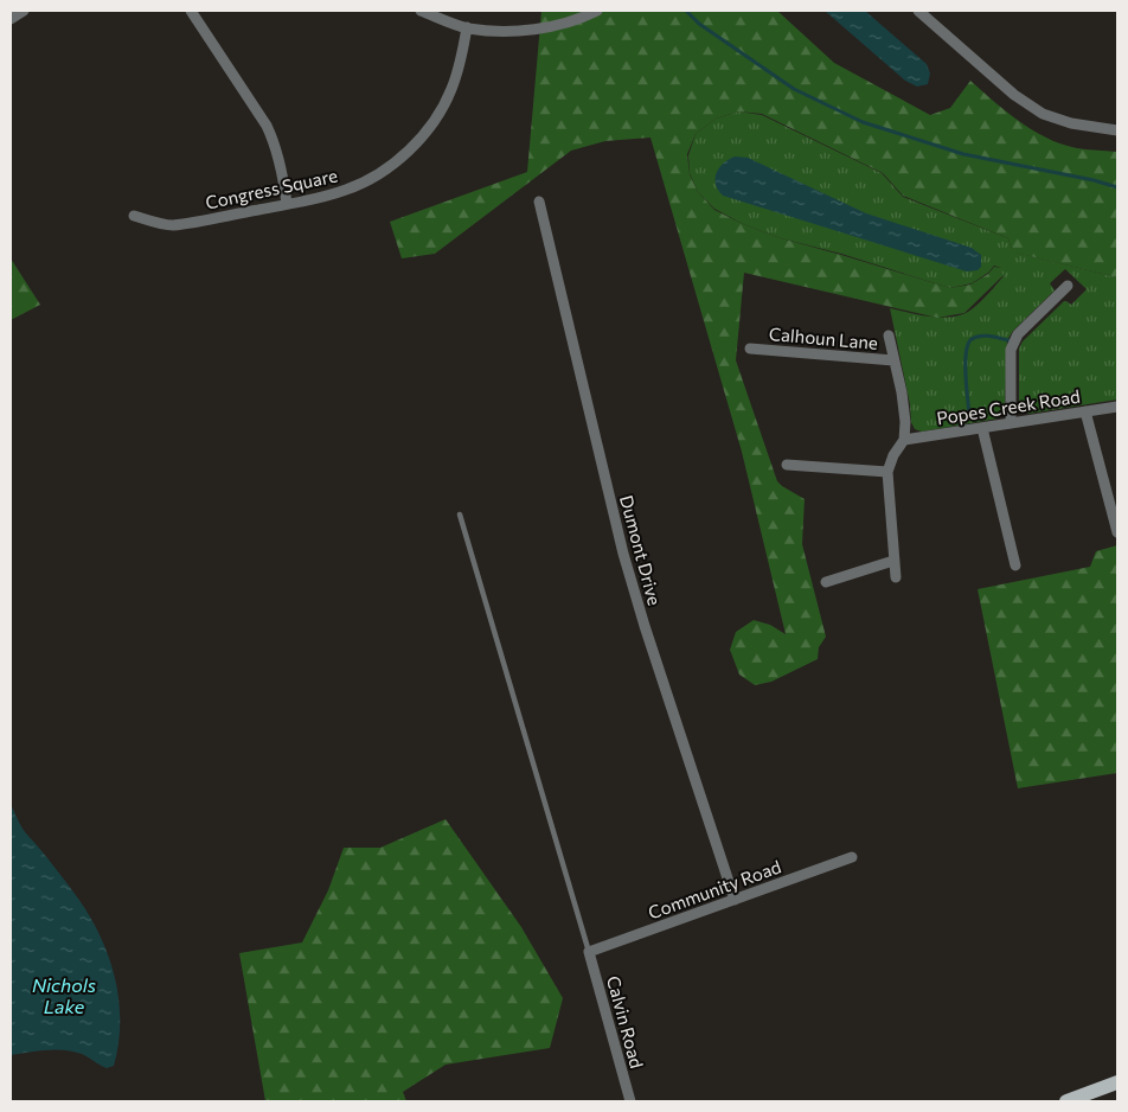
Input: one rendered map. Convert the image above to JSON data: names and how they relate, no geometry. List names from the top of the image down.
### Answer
{
  "streets": {
    "street": [
      "Congress Square",
      "Calhoun Lane",
      "Popes Creek Road",
      "Dumont Drive",
      "Community Road",
      "Calvin Road"
    ]
  },
  "crossings": [
    ["Dumont Drive", "Community Road"],
    ["Community Road", "Calvin Road"]
  ],
  "water": ["Nichols Lake"]
}
